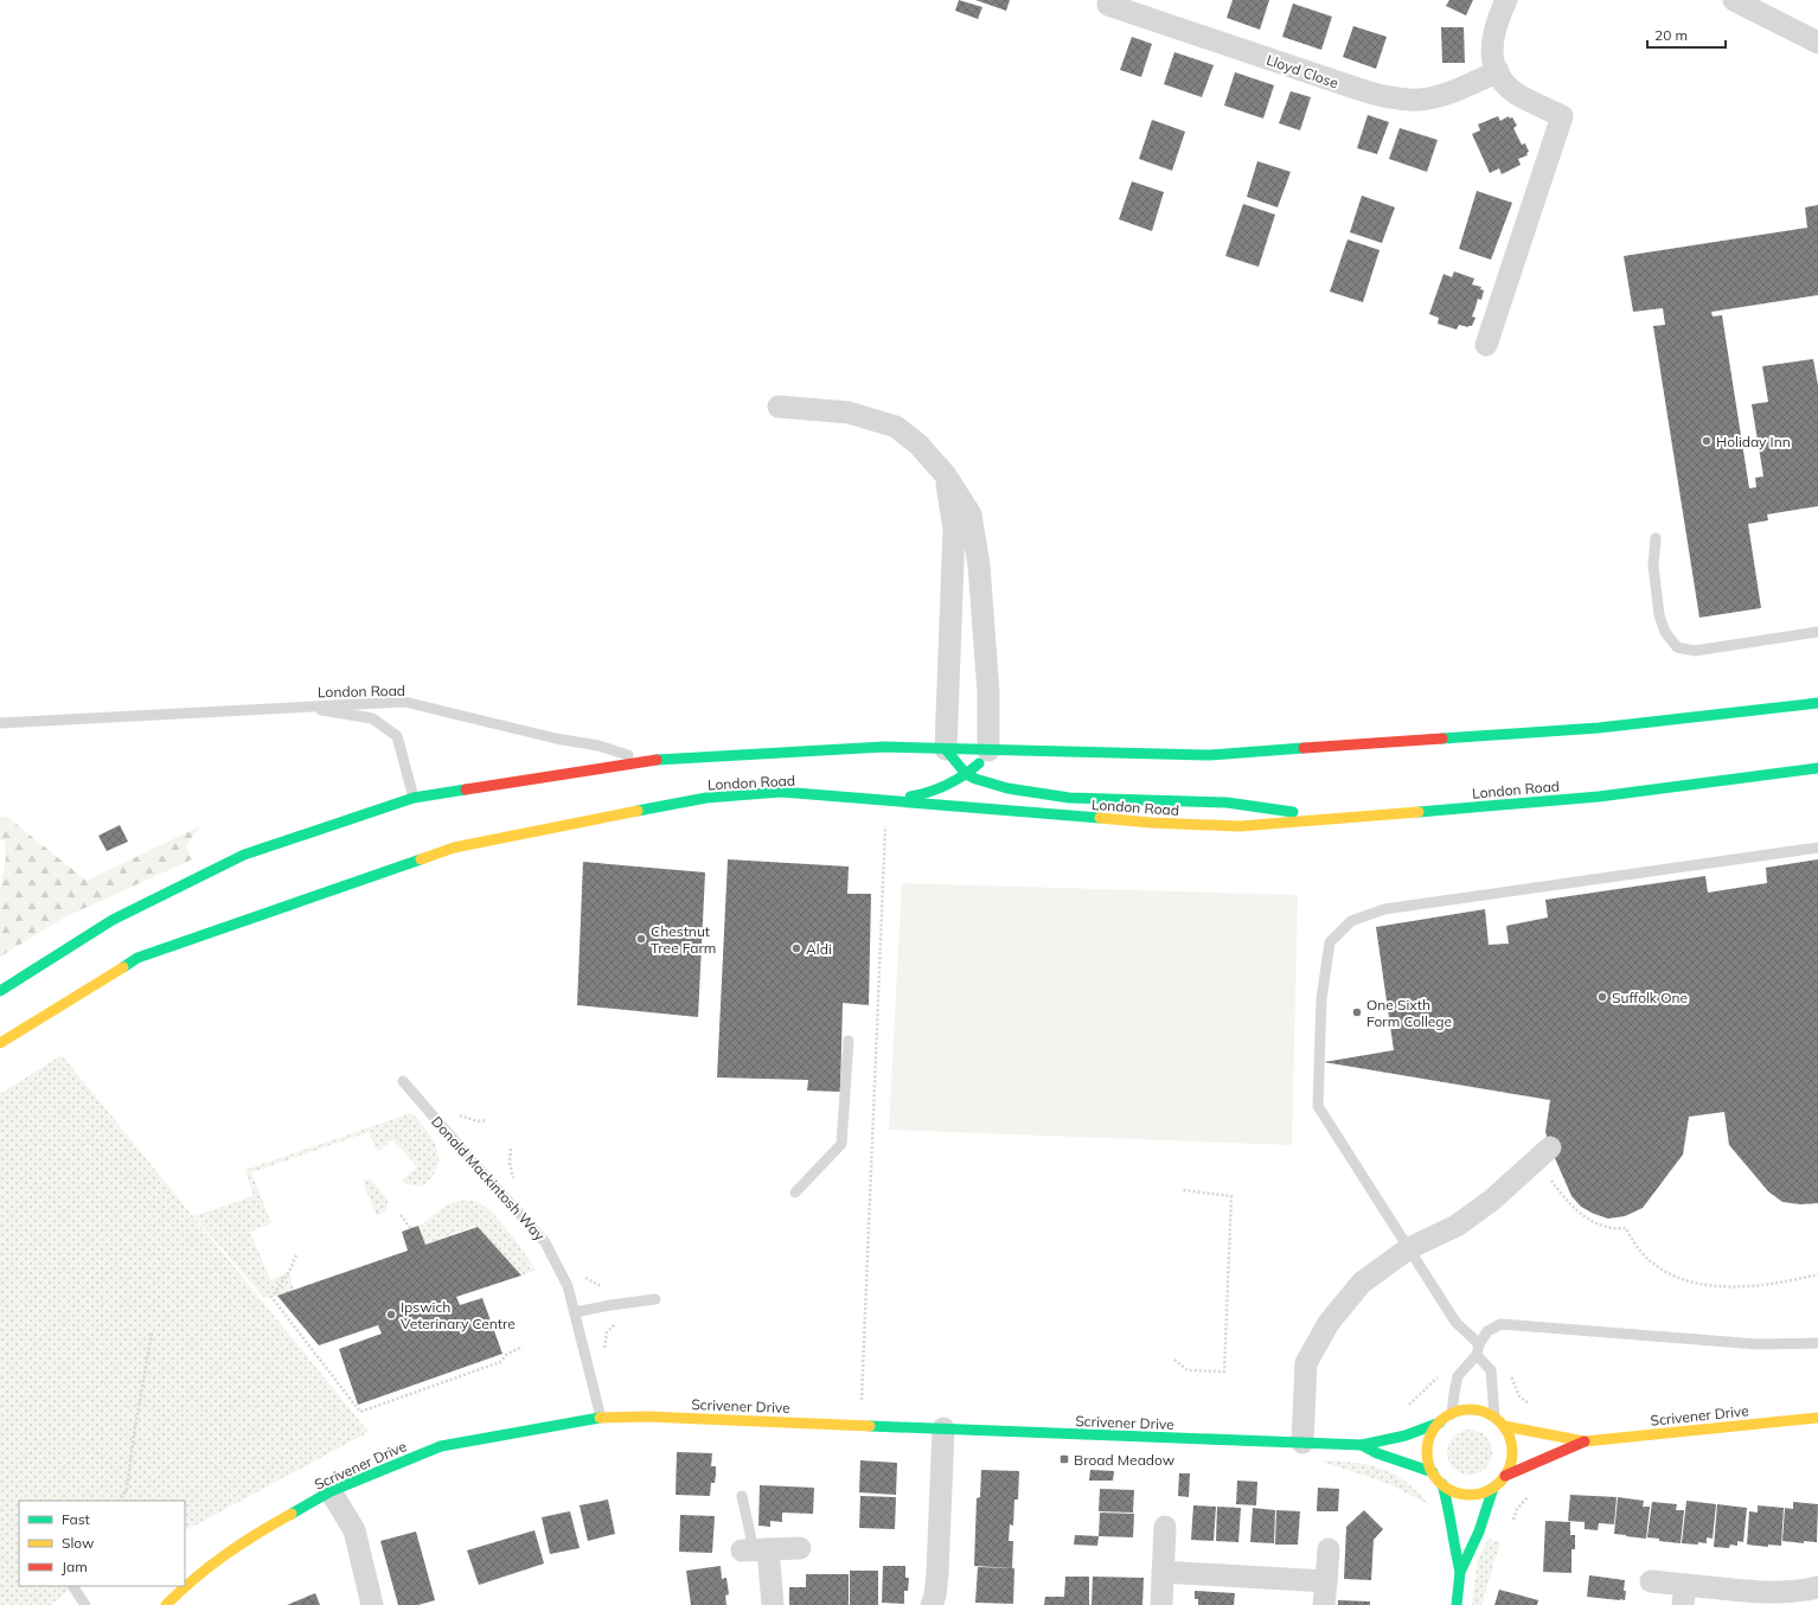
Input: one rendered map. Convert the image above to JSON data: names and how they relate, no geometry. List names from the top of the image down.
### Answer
{
  "streets": {
    "main road": ["London Road", "Scrivener Drive"],
    "street": ["Lloyd Close"],
    "lane": ["Donald Mackintosh Way"]
  },
  "crossings": [
    ["Donald Mackintosh Way", "Scrivener Drive"]
  ],
  "places": {
    "other": [
      "Holiday Inn",
      "Chestnut Tree Farm",
      "Aldi",
      "Suffolk One",
      "One Sixth Form College",
      "Ipswich Veterinary Centre"
    ],
    "transit": ["Broad Meadow"]
  },
  "legend": ["Fast", "Slow", "Jam"],
  "scale_bar": "20 m"
}
